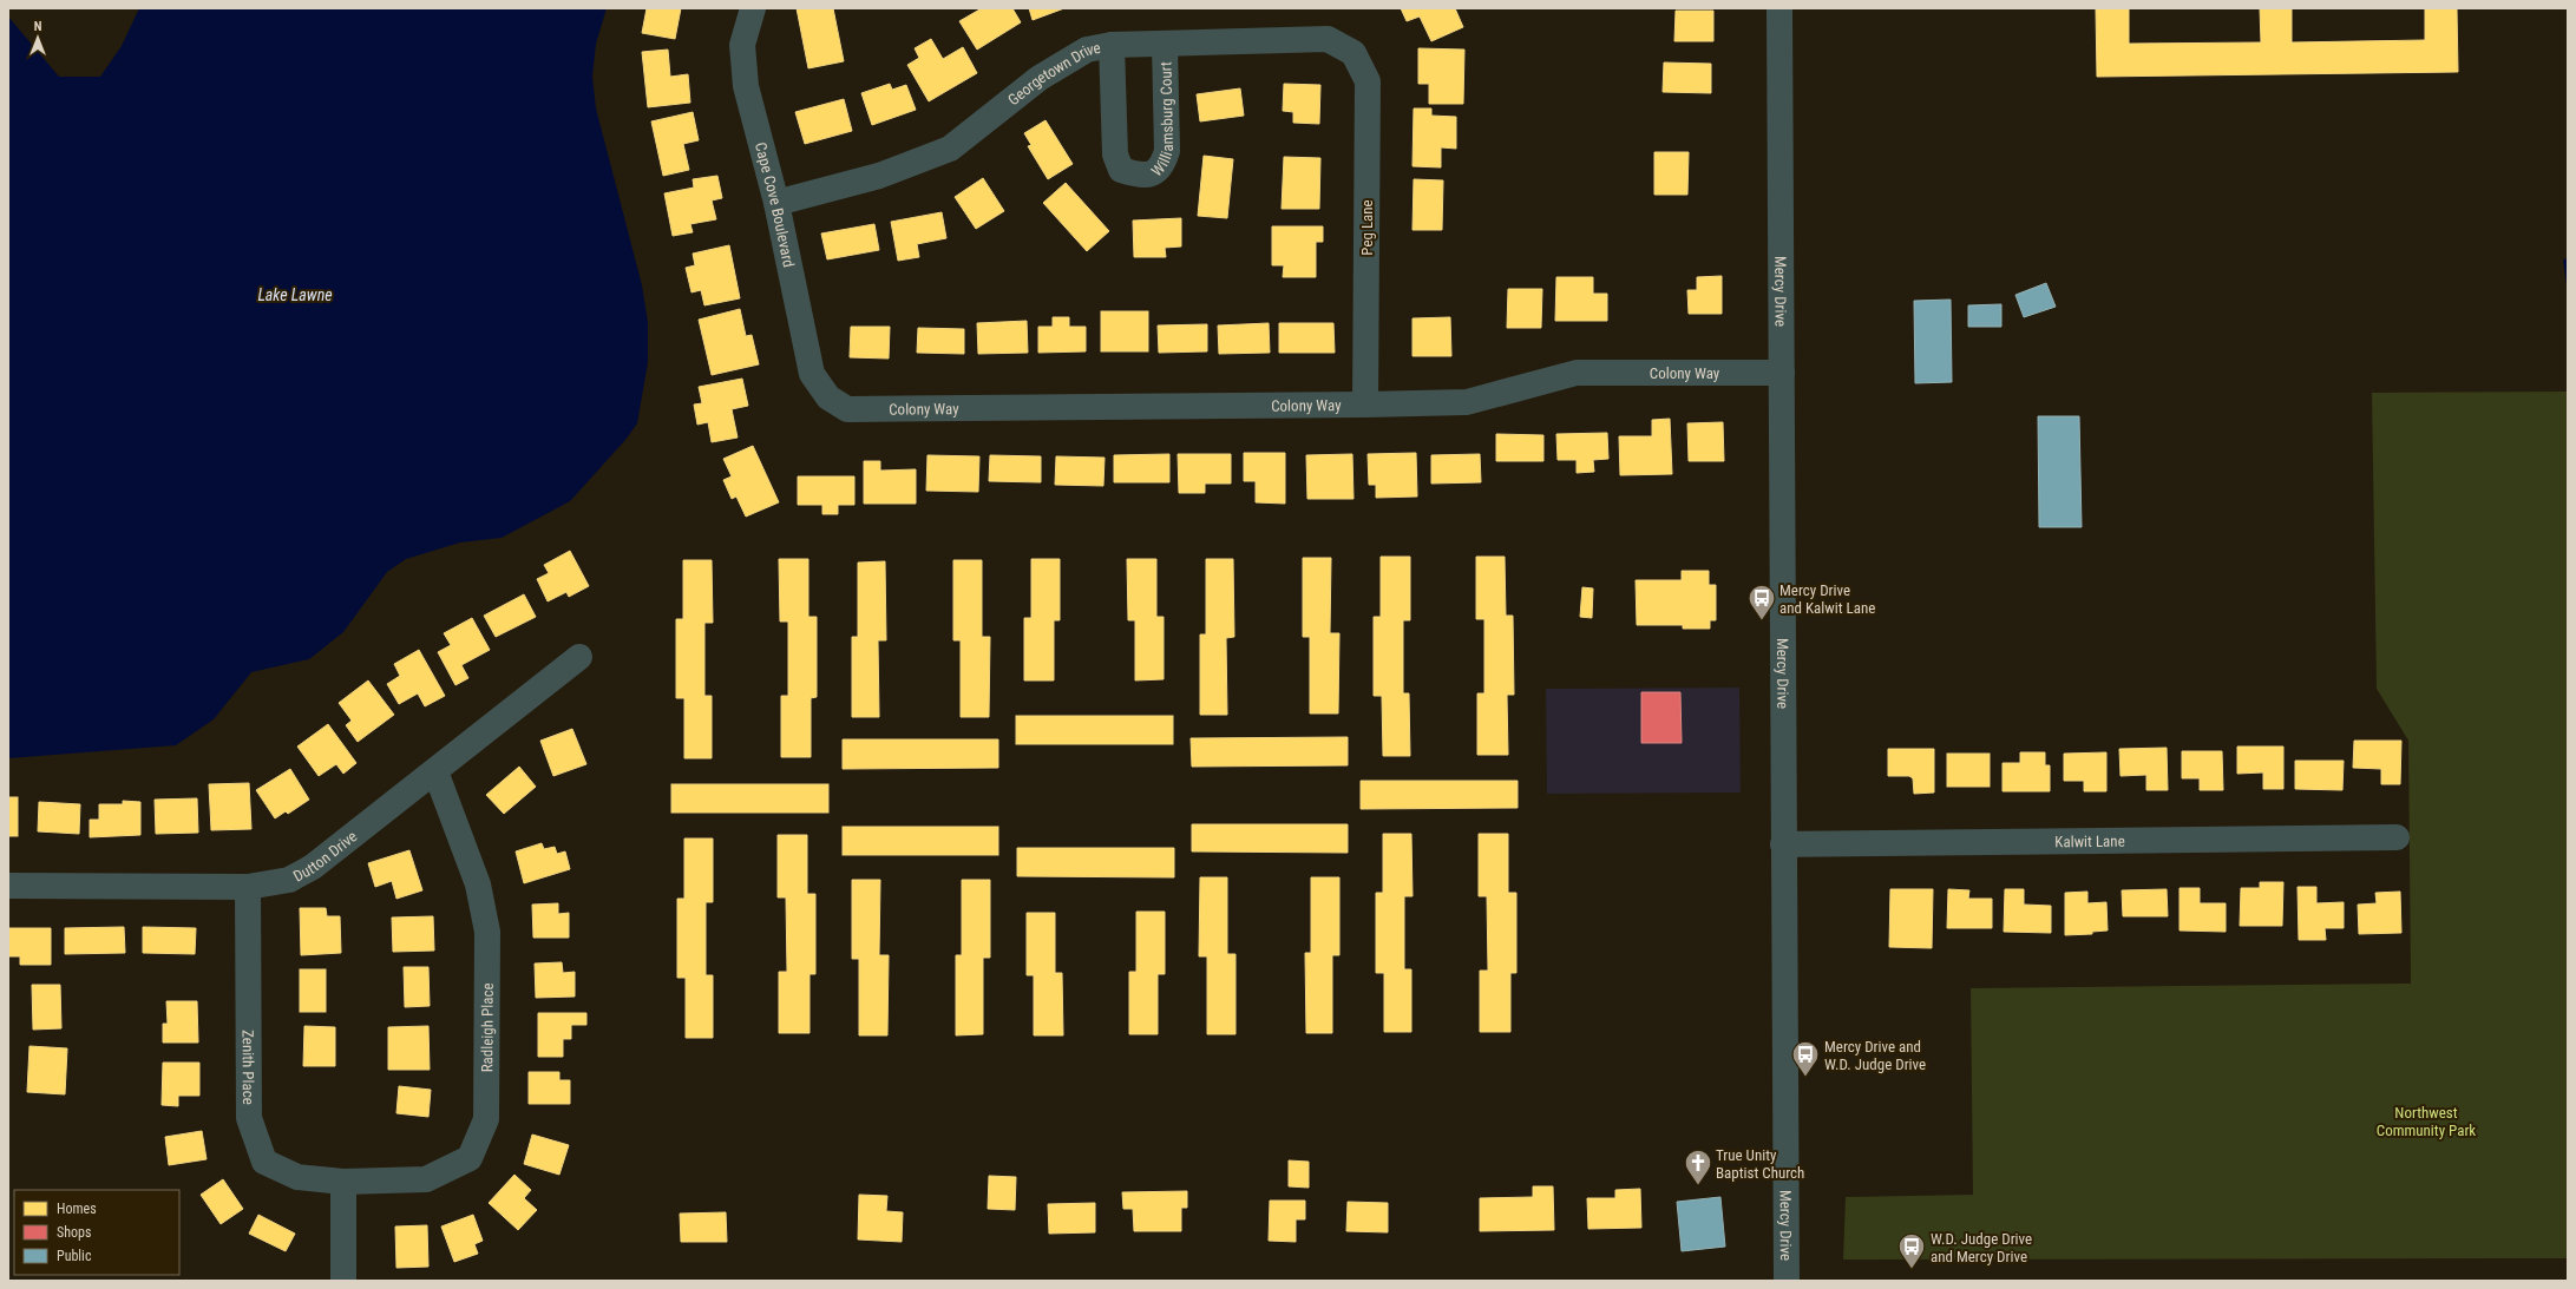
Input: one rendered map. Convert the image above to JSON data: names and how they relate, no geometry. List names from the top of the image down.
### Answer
{
  "streets": {
    "street": [
      "Georgetown Drive",
      "Williamsburg Court",
      "Cape Cove Boulevard",
      "Peg Lane",
      "Mercy Drive",
      "Colony Way",
      "Kalwit Lane",
      "Dutton Drive",
      "Radleigh Place",
      "Zenith Place"
    ]
  },
  "crossings": [
    ["Georgetown Drive", "Williamsburg Court"],
    ["Georgetown Drive", "Cape Cove Boulevard"],
    ["Georgetown Drive", "Peg Lane"],
    ["Cape Cove Boulevard", "Colony Way"],
    ["Peg Lane", "Colony Way"],
    ["Mercy Drive", "Colony Way"],
    ["Mercy Drive", "Kalwit Lane"],
    ["Dutton Drive", "Radleigh Place"],
    ["Dutton Drive", "Zenith Place"],
    ["Radleigh Place", "Zenith Place"]
  ],
  "water": ["Lake Lawne"],
  "parks": ["Northwest Community Park"],
  "places": {
    "bus stop": ["Mercy Drive and Kalwit Lane", "Mercy Drive and W.D. Judge Drive", "W.D. Judge Drive and Mercy Drive"],
    "church": ["True Unity Baptist Church"]
  },
  "legend": ["Homes", "Shops", "Public"],
  "north": "top"
}
